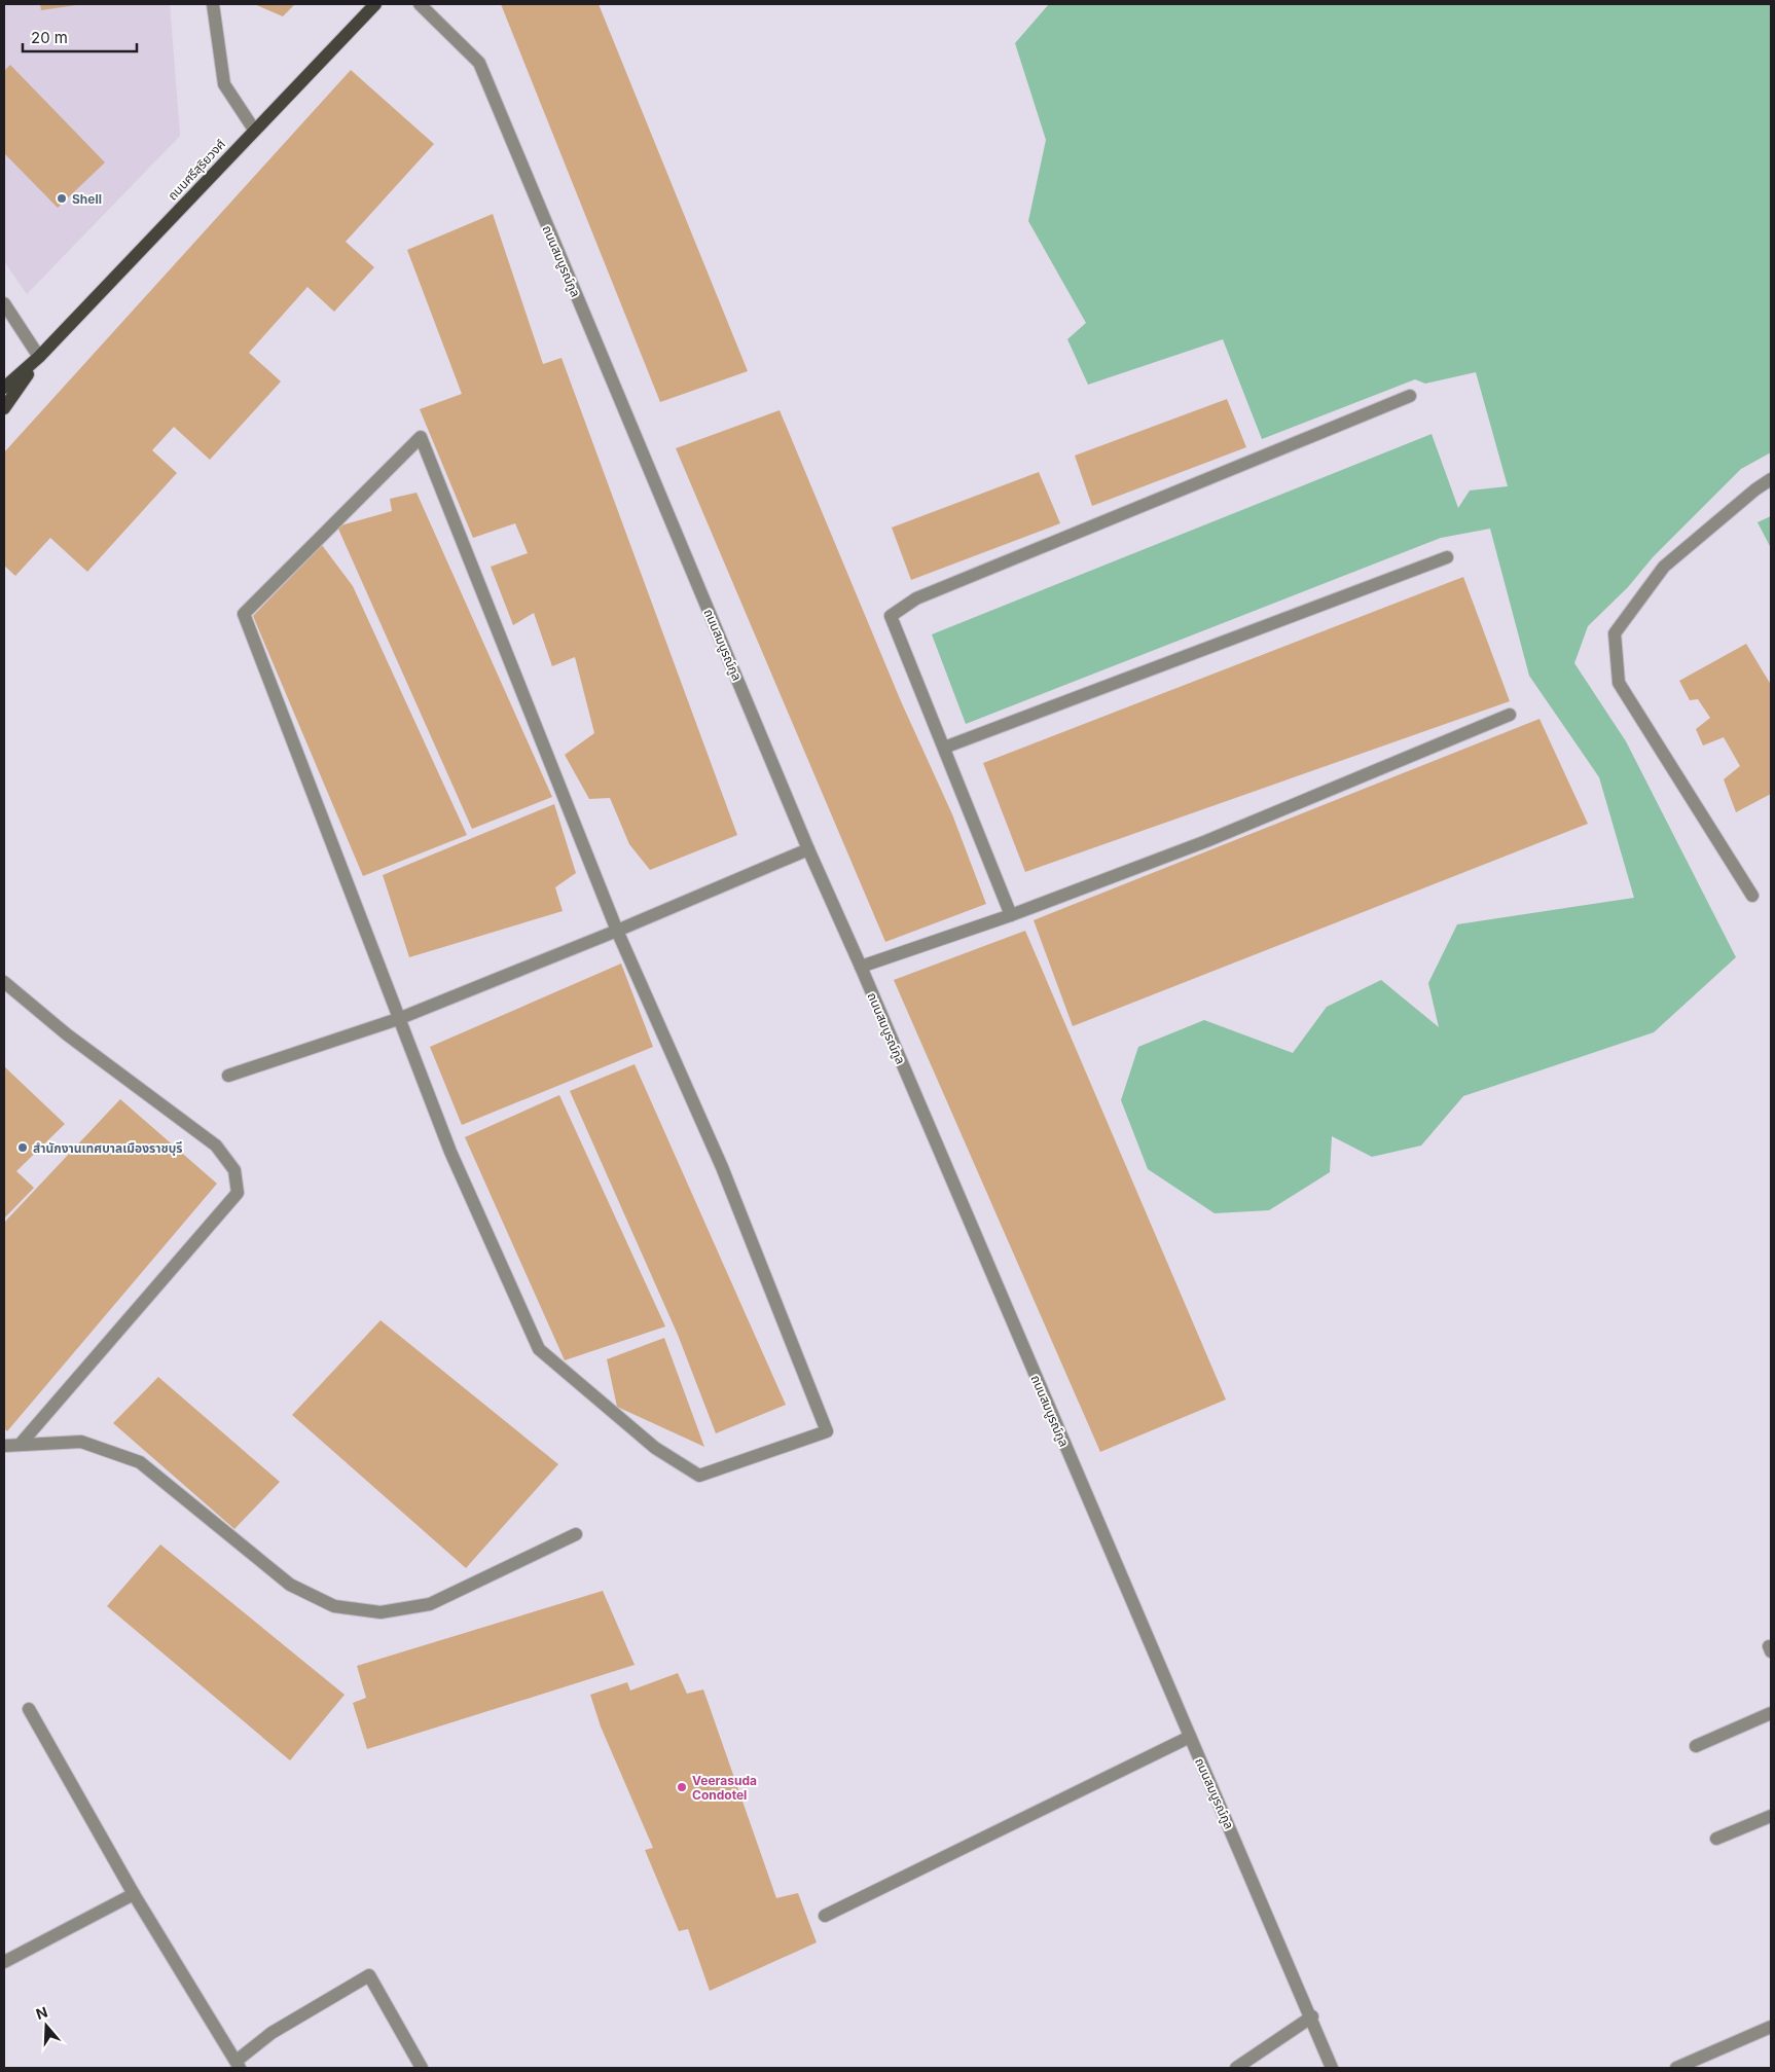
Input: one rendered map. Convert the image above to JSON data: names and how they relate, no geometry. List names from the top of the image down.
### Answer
{
  "streets": {
    "main road": ["ถนนศรีสุริยวงศ์"],
    "street": ["ถนนสมบูรณ์กูล"]
  },
  "places": ["Shell", "สำนักงานเทศบาลเมืองราชบุรี", "Veerasuda Condotel"],
  "scale_bar": "20 m",
  "north": "top"
}
